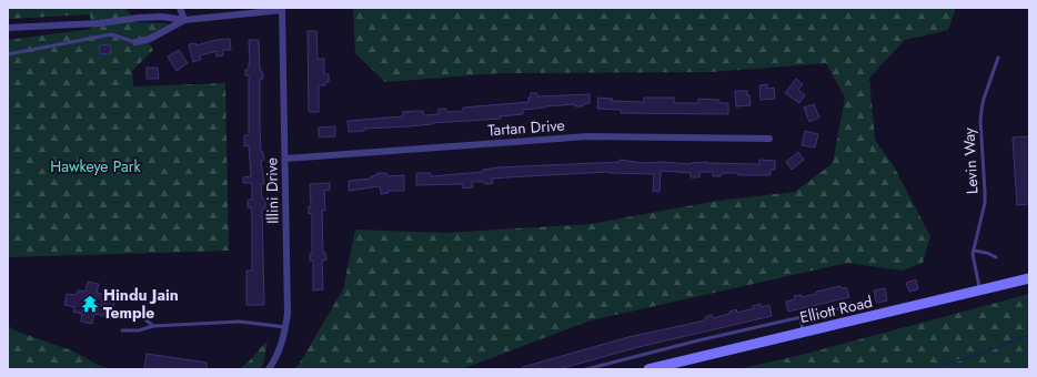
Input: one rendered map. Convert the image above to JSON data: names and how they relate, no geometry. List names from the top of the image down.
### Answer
{
  "streets": {
    "street": ["Tartan Drive", "Illini Drive", "Elliott Road"],
    "lane": ["Levin Way"]
  },
  "crossings": [
    ["Tartan Drive", "Illini Drive"],
    ["Levin Way", "Elliott Road"]
  ],
  "parks": ["Hawkeye Park"],
  "places": {
    "temple": ["Hindu Jain Temple"]
  }
}
